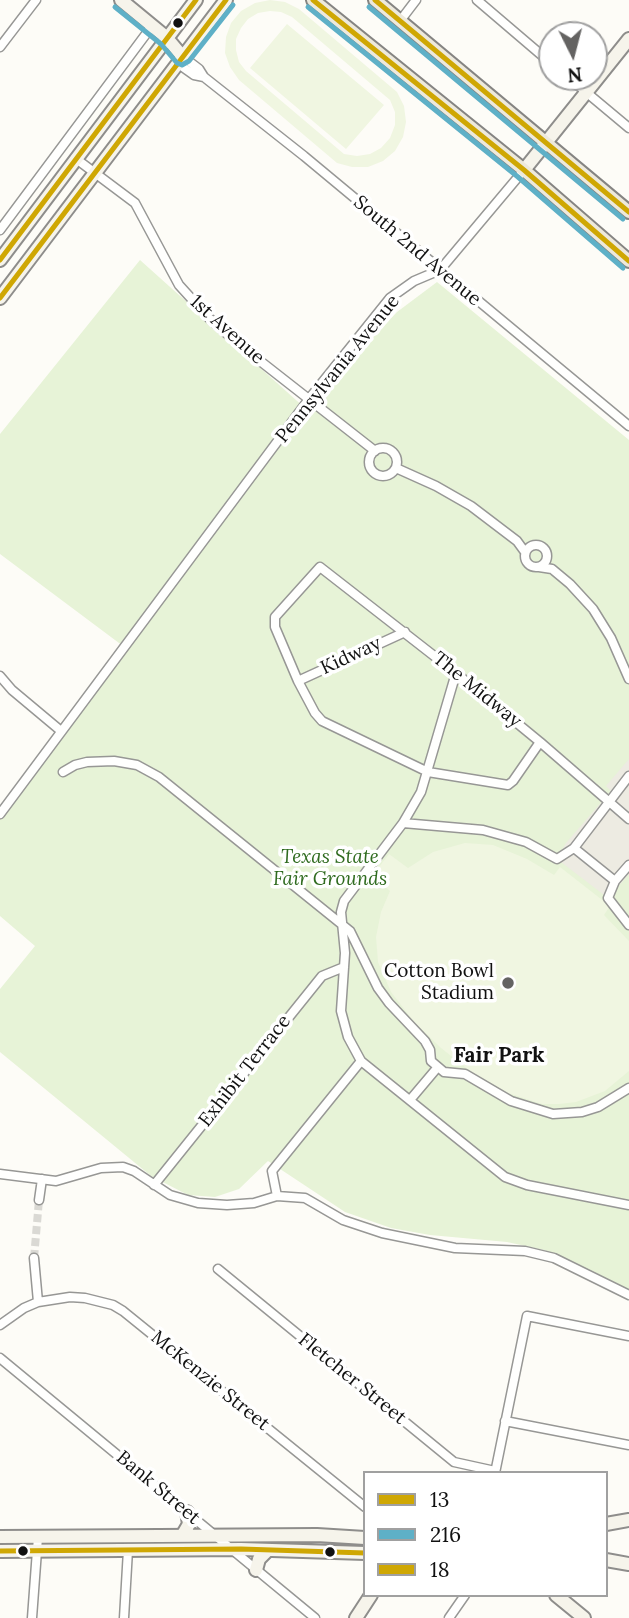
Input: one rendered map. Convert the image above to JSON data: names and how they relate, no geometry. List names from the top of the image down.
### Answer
{
  "streets": {
    "main road": ["South 2nd Avenue", "Pennsylvania Avenue"],
    "street": [
      "1st Avenue",
      "Kidway",
      "The Midway",
      "Exhibit Terrace",
      "Fletcher Street",
      "McKenzie Street",
      "Bank Street"
    ]
  },
  "crossings": [
    ["South 2nd Avenue", "Pennsylvania Avenue"],
    ["1st Avenue", "Pennsylvania Avenue"],
    ["Kidway", "The Midway"]
  ],
  "districts": ["Fair Park"],
  "parks": ["Texas State Fair Grounds"],
  "places": ["Cotton Bowl Stadium"],
  "lines": ["transit line 13", "transit line 216", "transit line 18"],
  "legend": ["13", "216", "18"],
  "north": "bottom"
}
